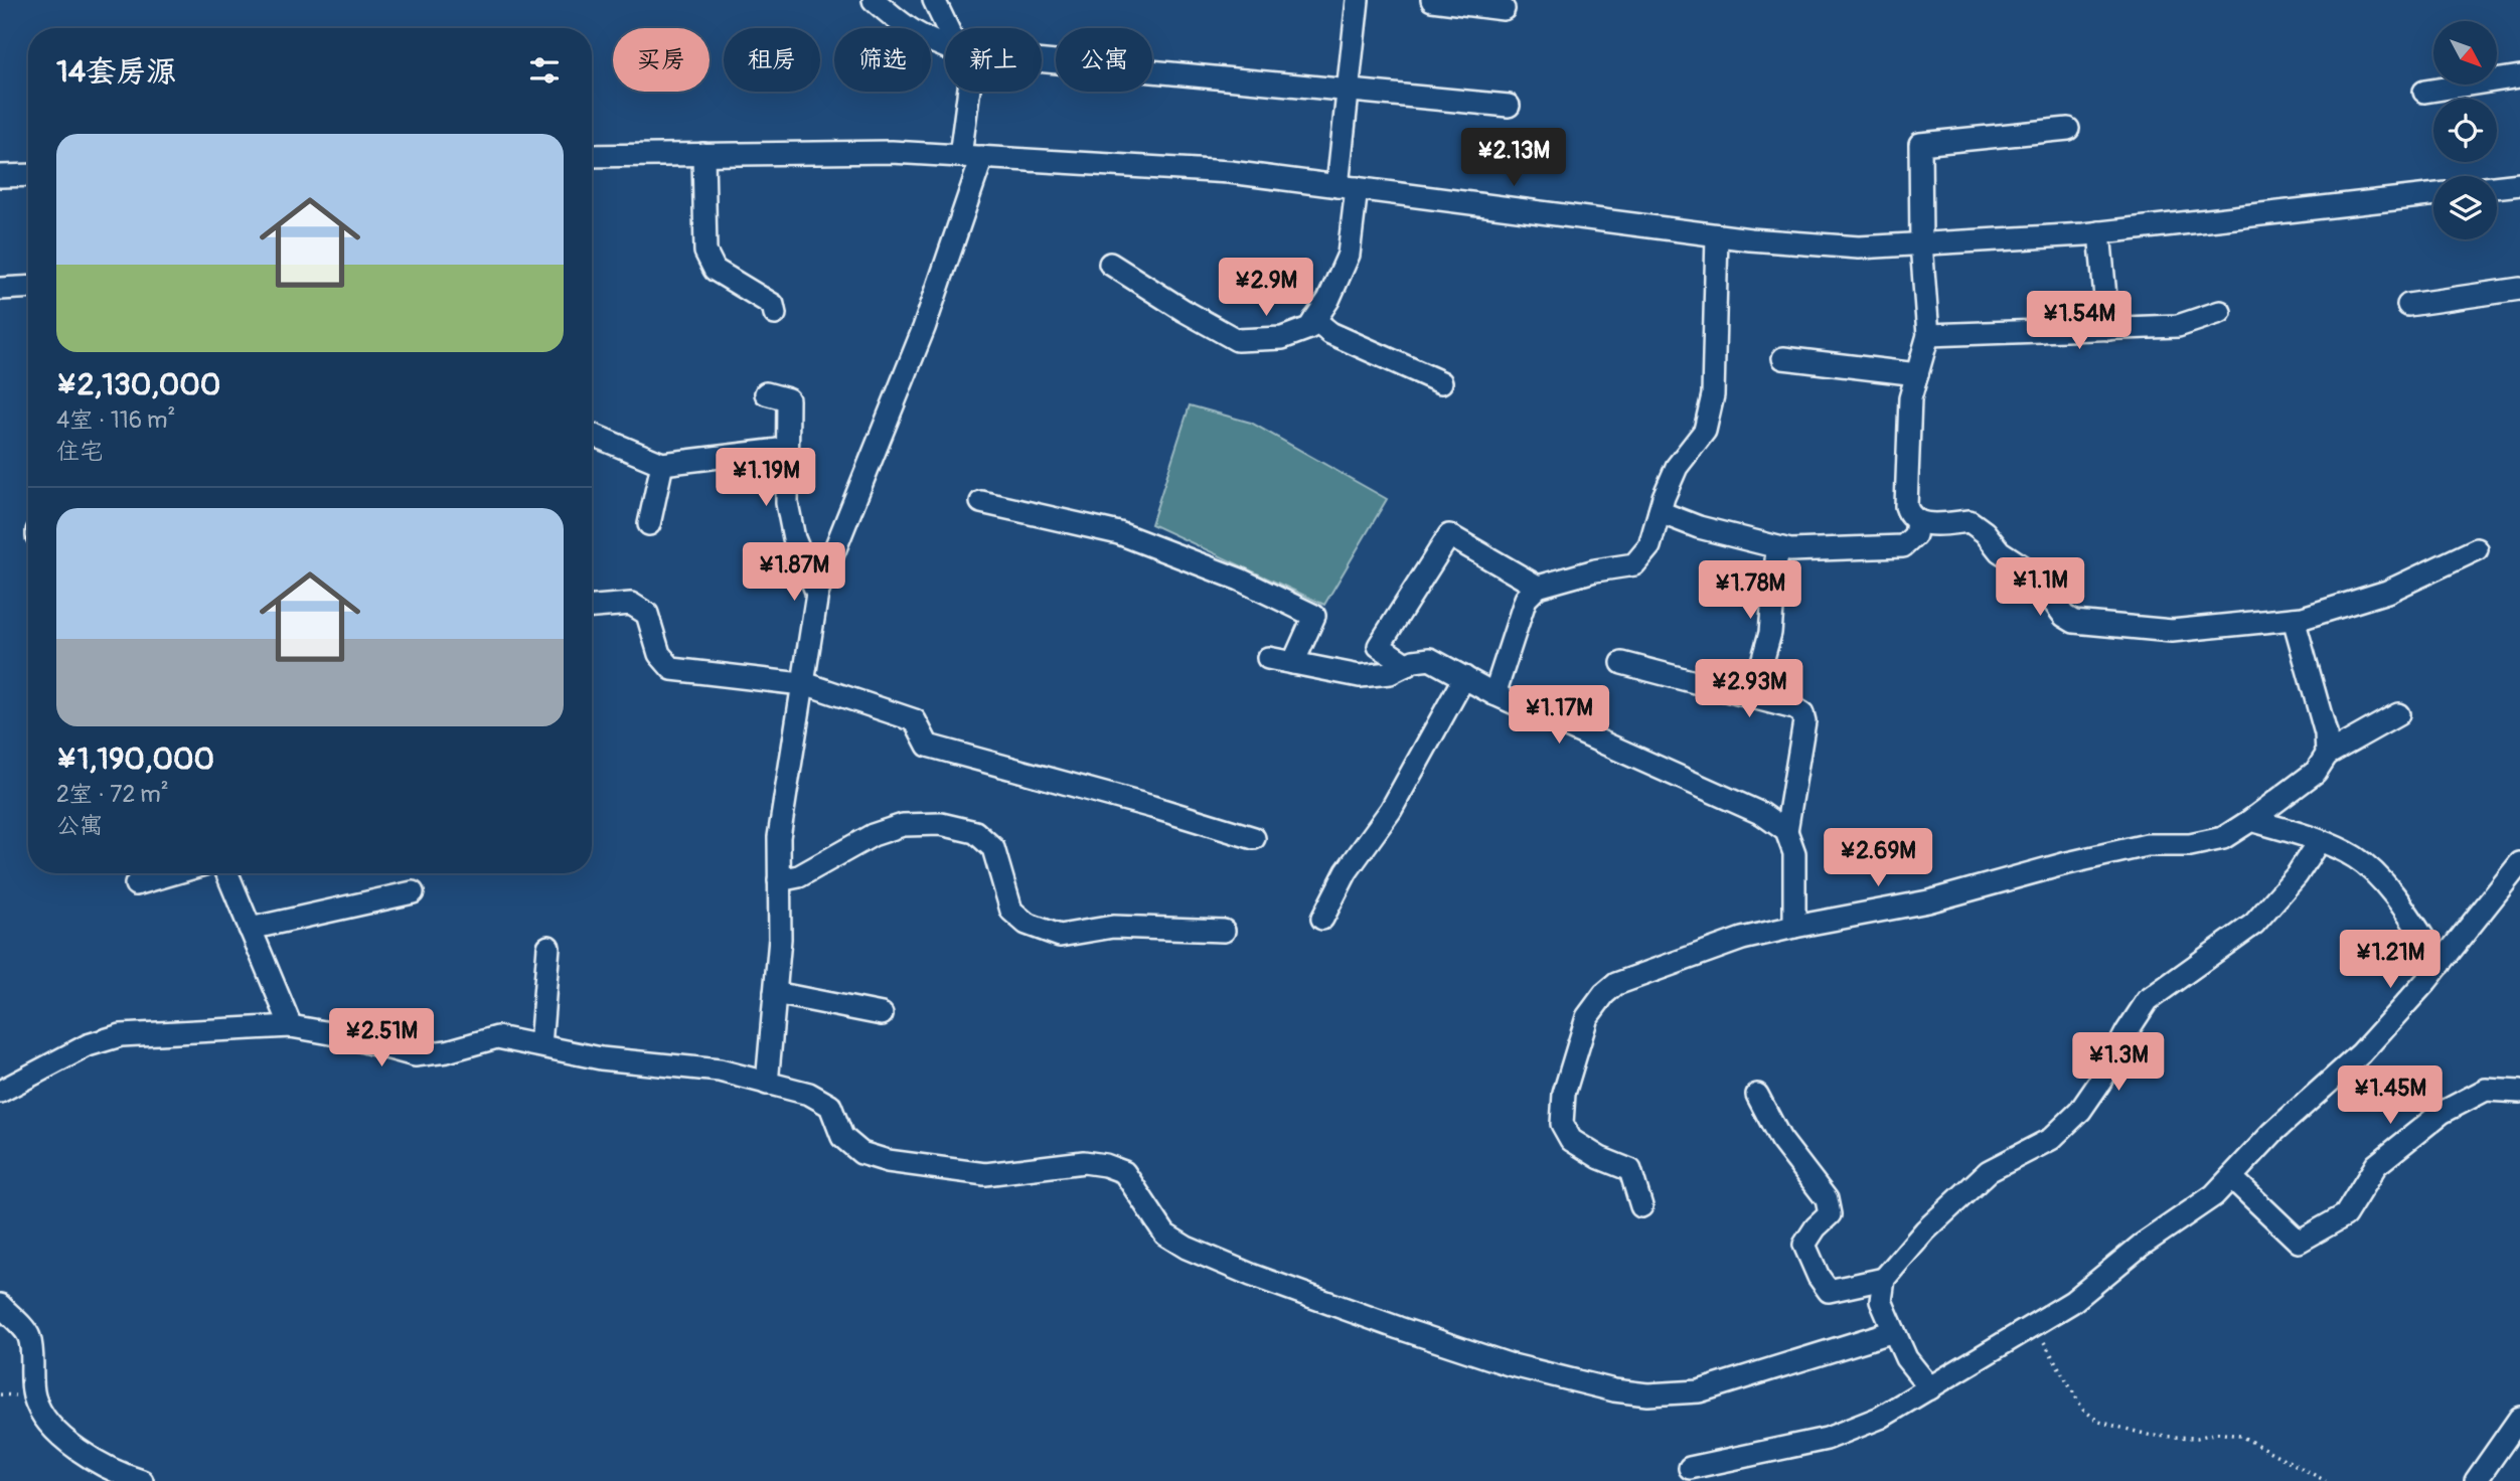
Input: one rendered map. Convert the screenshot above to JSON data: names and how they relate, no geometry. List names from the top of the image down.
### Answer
{
  "north": "bottom right",
  "page": {
    "chip": [
      "买房",
      "租房",
      "筛选",
      "新上",
      "公寓"
    ],
    "heading": "14套房源",
    "list": [
      {
        "name": "¥2,130,000",
        "note": "4室 · 116 m² · 住宅"
      },
      {
        "name": "¥1,190,000",
        "note": "2室 · 72 m² · 公寓"
      }
    ],
    "price": [
      "¥2.13M",
      "¥2.9M",
      "¥1.54M",
      "¥1.19M",
      "¥1.87M",
      "¥1.1M",
      "¥1.78M",
      "¥2.93M",
      "¥1.17M",
      "¥2.69M",
      "¥1.21M",
      "¥2.51M",
      "¥1.3M",
      "¥1.45M"
    ]
  }
}
